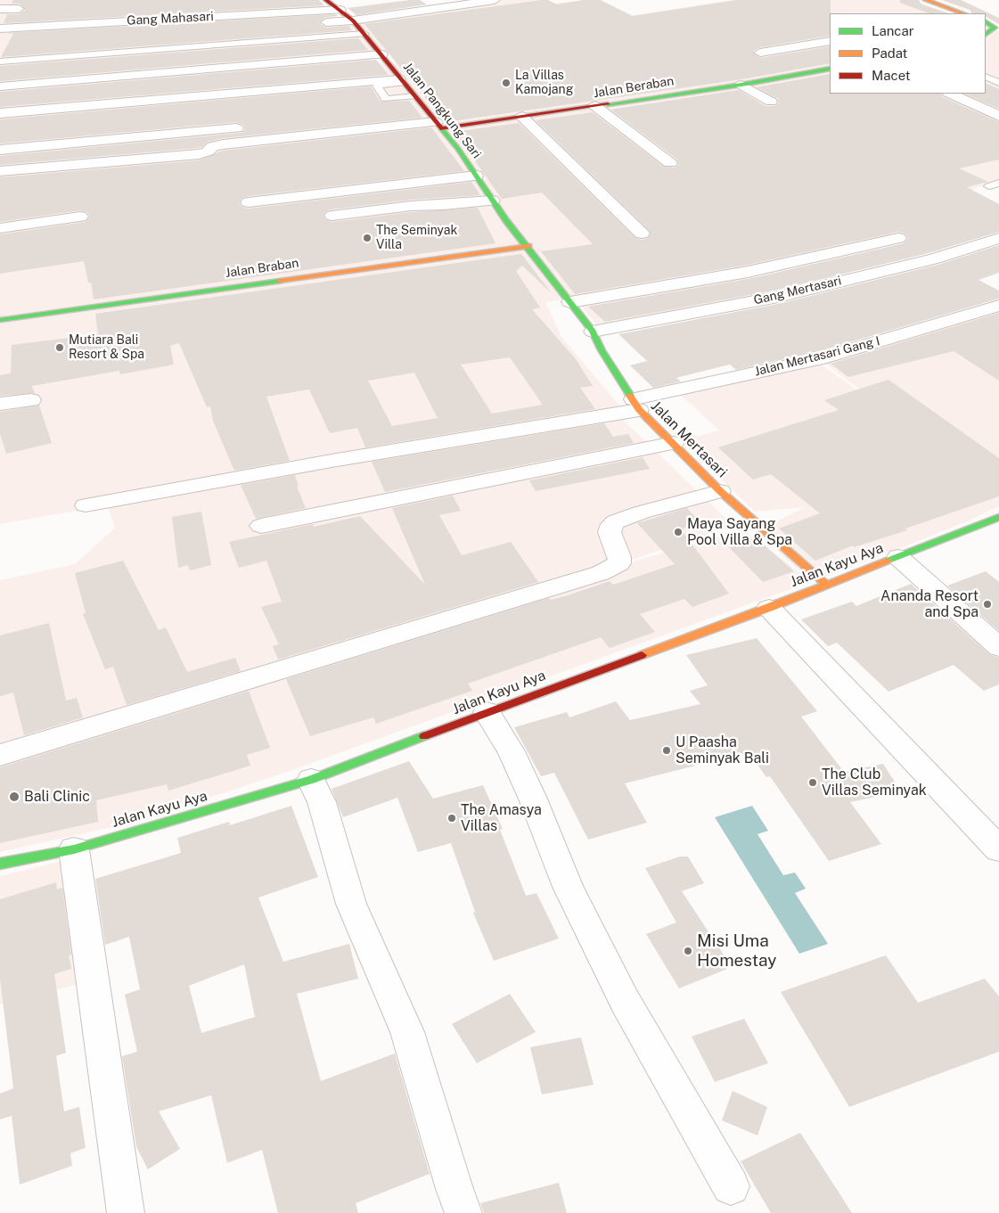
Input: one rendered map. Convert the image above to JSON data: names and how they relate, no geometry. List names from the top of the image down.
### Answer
{
  "streets": {
    "street": [
      "Gang Mahasari",
      "Jalan Beraban",
      "Jalan Pangkung Sari",
      "Jalan Braban",
      "Gang Mertasari",
      "Jalan Mertasari Gang I",
      "Jalan Mertasari",
      "Jalan Kayu Aya"
    ]
  },
  "crossings": [
    ["Gang Mahasari", "Jalan Pangkung Sari"],
    ["Jalan Beraban", "Jalan Pangkung Sari"],
    ["Jalan Pangkung Sari", "Jalan Braban"],
    ["Jalan Pangkung Sari", "Jalan Mertasari"],
    ["Jalan Braban", "Jalan Mertasari"],
    ["Gang Mertasari", "Jalan Mertasari"],
    ["Jalan Mertasari Gang I", "Jalan Mertasari"],
    ["Jalan Mertasari", "Jalan Kayu Aya"]
  ],
  "places": [
    "La Villas Kamojang",
    "The Seminyak Villa",
    "Mutiara Bali Resort & Spa",
    "Maya Sayang Pool Villa & Spa",
    "Ananda Resort and Spa",
    "U Paasha Seminyak Bali",
    "The Club Villas Seminyak",
    "Bali Clinic",
    "The Amasya Villas",
    "Misi Uma Homestay"
  ],
  "legend": ["Lancar", "Padat", "Macet"]
}
